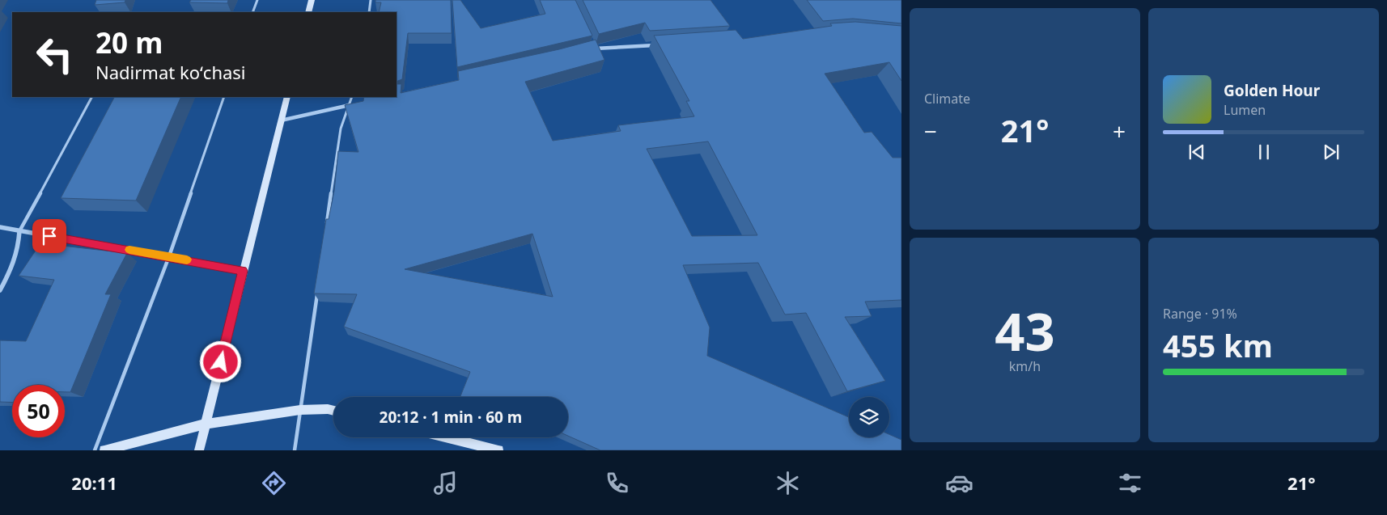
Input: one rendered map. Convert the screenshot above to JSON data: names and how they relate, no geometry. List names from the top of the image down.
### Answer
{
  "page": {
    "tile": [
      "Climate",
      ["43", "km/h"],
      ["Range · 91%", "455 km"]
    ],
    "turn": ["20 m", "Nadirmat koʻchasi"],
    "song": ["Golden Hour", "Lumen"],
    "heat": ["−", "21°", "+"],
    "limit": "50",
    "trip": "20:12 · 1 min · 60 m",
    "tabs": ["20:11", "21°"]
  }
}
